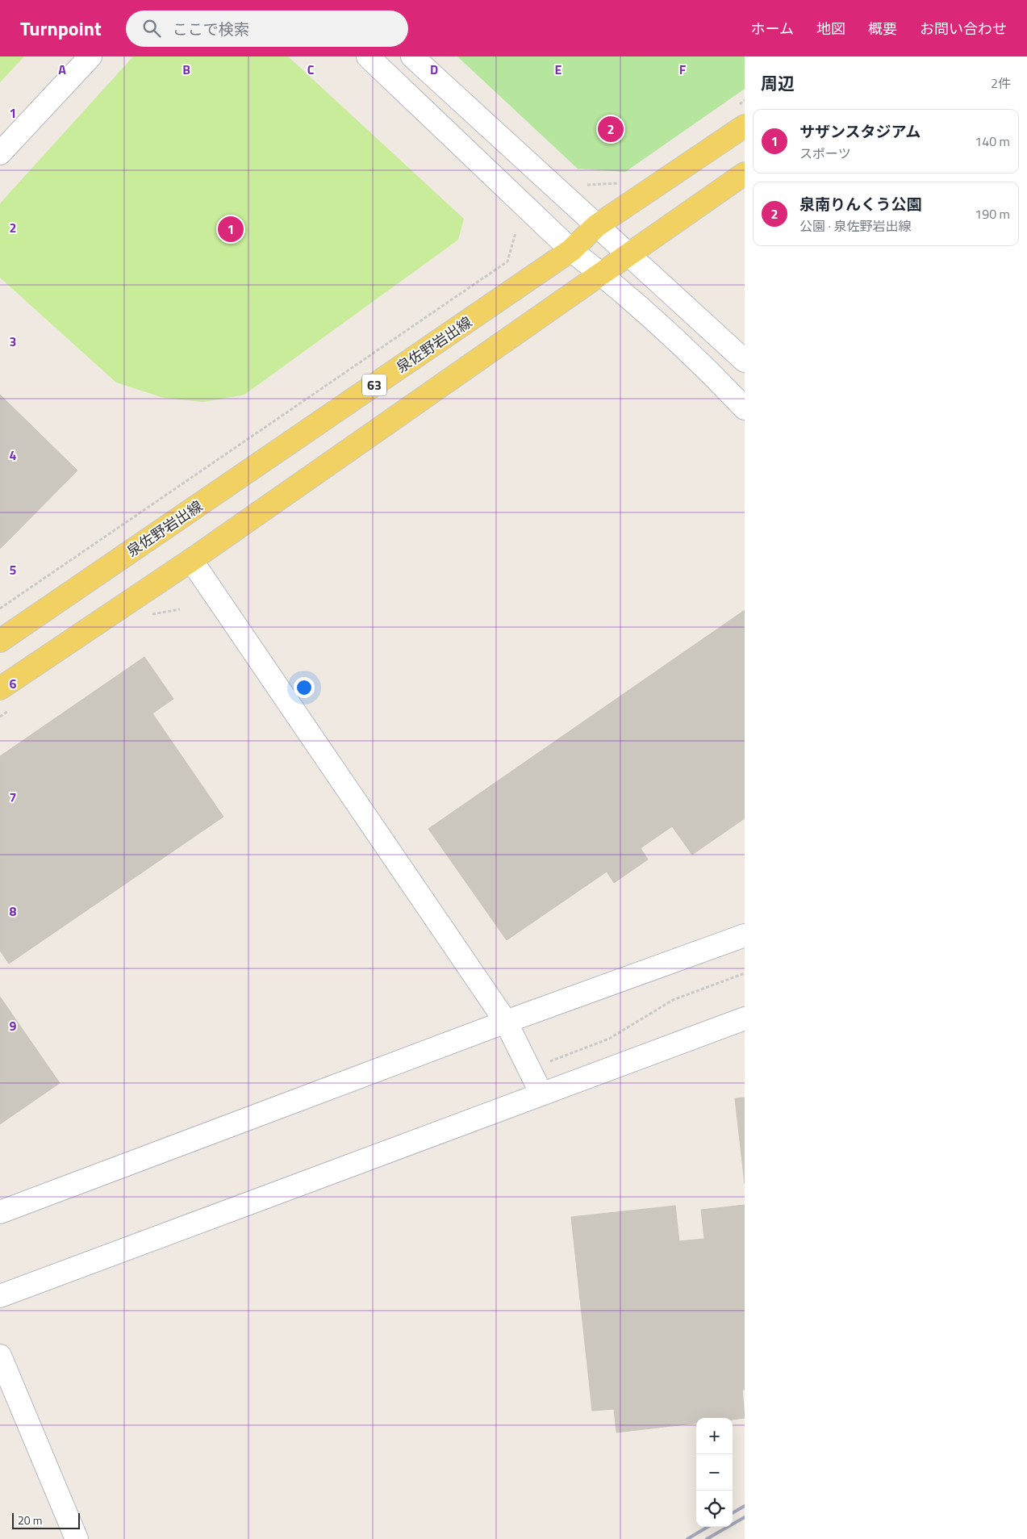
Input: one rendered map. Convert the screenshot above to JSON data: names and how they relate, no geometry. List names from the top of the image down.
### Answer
{
  "streets": {
    "main road": ["泉佐野岩出線", "63"]
  },
  "scale_bar": "20 m",
  "page": {
    "header": "Turnpoint",
    "search": "ここで検索",
    "nav": [
      "ホーム",
      "地図",
      "概要",
      "お問い合わせ"
    ],
    "heading": ["周辺", "2件"],
    "list": [
      {
        "mark": "1",
        "name": "サザンスタジアム",
        "note": "スポーツ",
        "value": "140 m"
      },
      {
        "mark": "2",
        "name": "泉南りんくう公園",
        "note": "公園 · 泉佐野岩出線",
        "value": "190 m"
      }
    ],
    "pins": ["2", "1"],
    "map_buttons": ["+", "−"],
    "scale": "20 m"
  },
  "grid": {
    "columns": [
      "A",
      "B",
      "C",
      "D",
      "E",
      "F"
    ],
    "rows": [
      "1",
      "2",
      "3",
      "4",
      "5",
      "6",
      "7",
      "8",
      "9"
    ]
  }
}
